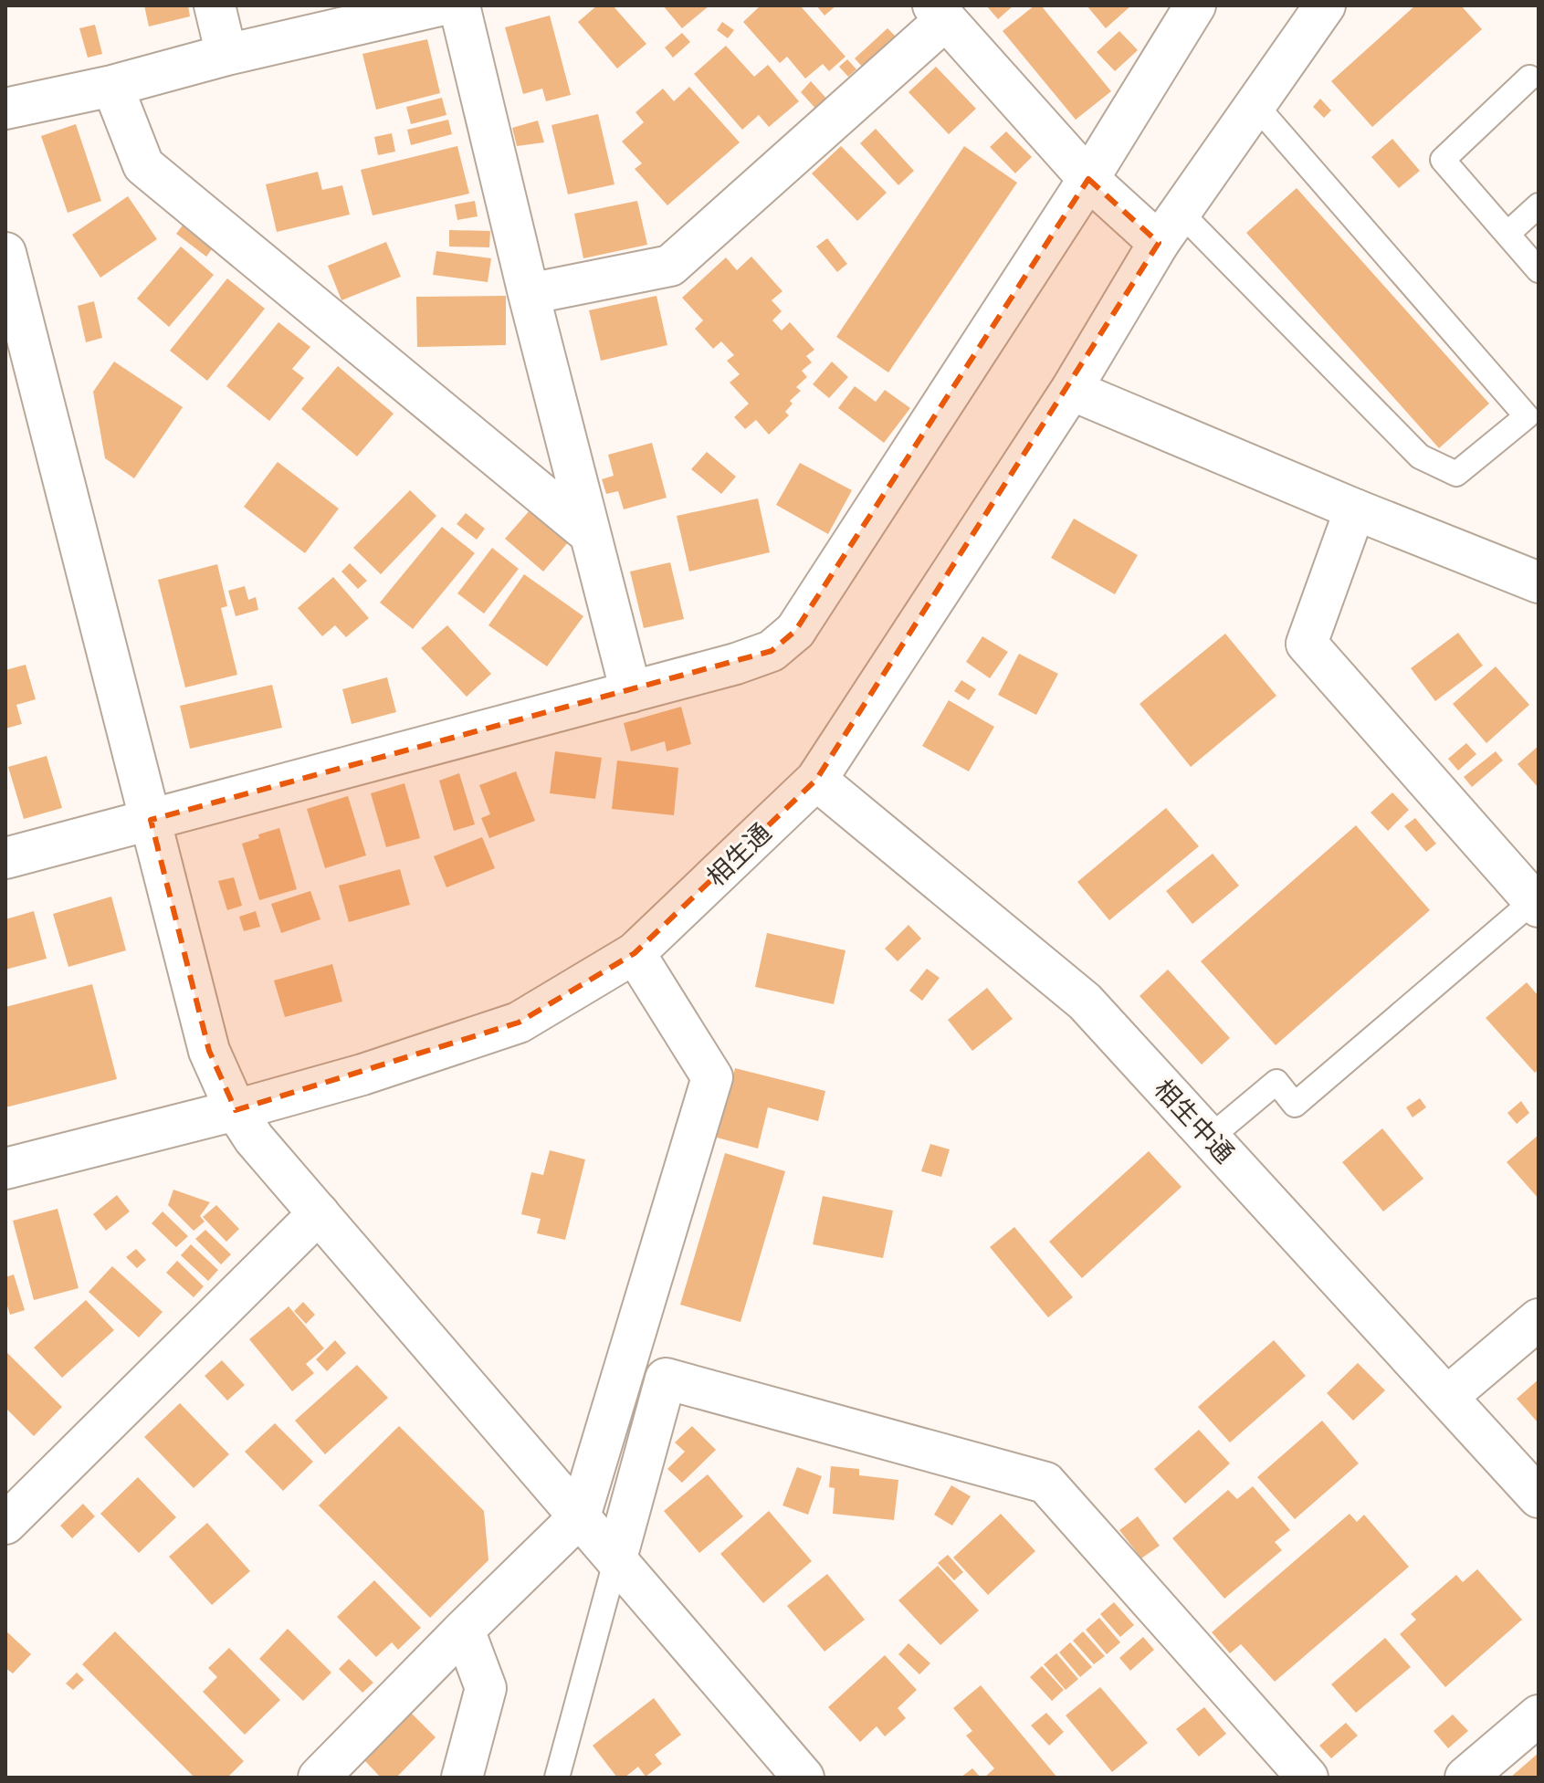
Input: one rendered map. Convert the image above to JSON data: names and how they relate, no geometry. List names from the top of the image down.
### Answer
{
  "streets": {
    "street": ["相生通", "相生中通"]
  },
  "crossings": [
    ["相生通", "相生中通"]
  ]
}
